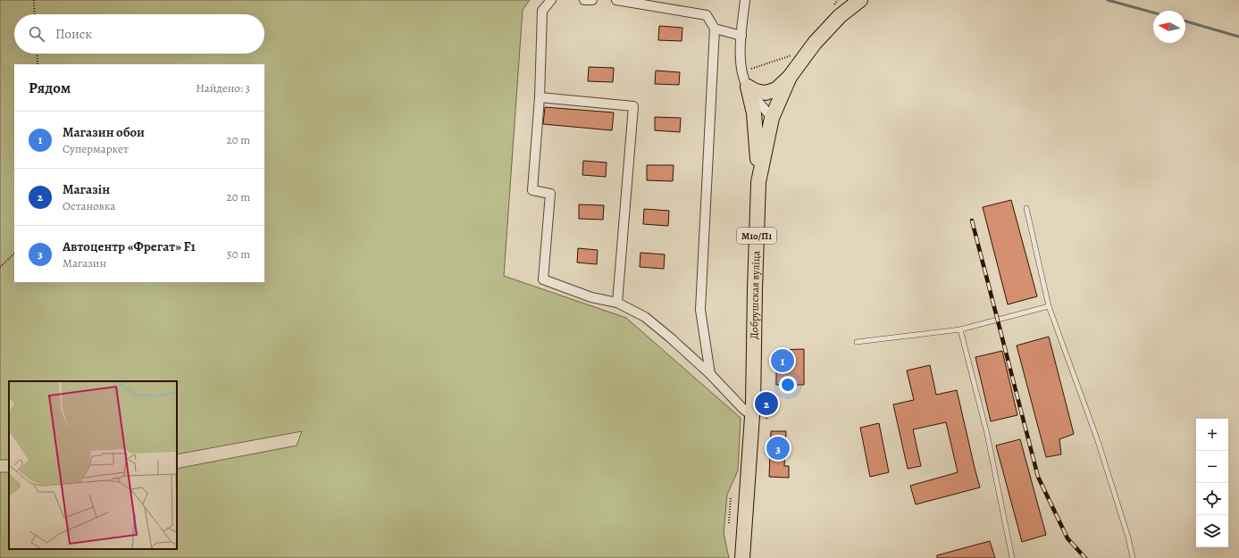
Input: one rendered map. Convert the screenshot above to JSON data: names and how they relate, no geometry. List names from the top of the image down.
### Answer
{
  "streets": {
    "main road": ["М10/П1", "Добрушская вуліца"]
  },
  "crossings": [
    ["М10/П1", "Добрушская вуліца"]
  ],
  "north": "left",
  "page": {
    "search": "Поиск",
    "heading": ["Рядом", "Найдено: 3"],
    "list": [
      {
        "mark": "1",
        "name": "Магазин обои",
        "note": "Супермаркет",
        "value": "20 m"
      },
      {
        "mark": "2",
        "name": "Магазін",
        "note": "Остановка",
        "value": "20 m"
      },
      {
        "mark": "3",
        "name": "Автоцентр «Фрегат» F1",
        "note": "Магазин",
        "value": "50 m"
      }
    ],
    "pins": ["1", "2", "3"],
    "map_buttons": ["+", "−"]
  }
}
